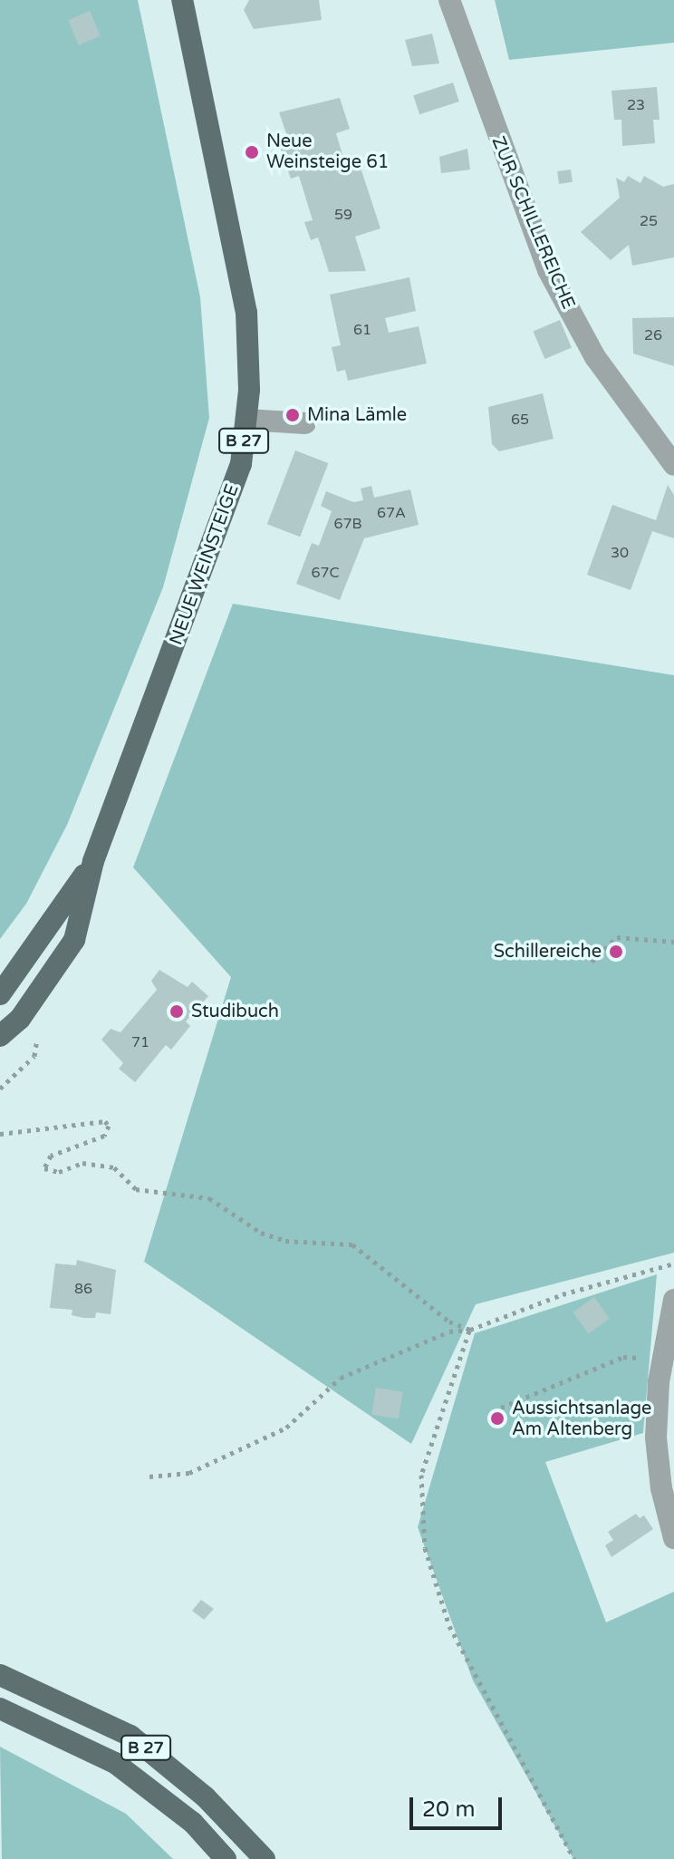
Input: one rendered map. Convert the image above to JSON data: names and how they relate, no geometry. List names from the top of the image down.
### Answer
{
  "streets": {
    "main road": ["B 27", "NEUE WEINSTEIGE"],
    "street": ["ZUR SCHILLEREICHE"]
  },
  "places": [
    "Neue Weinsteige 61",
    "Mina Lämle",
    "Schillereiche",
    "Studibuch",
    "Aussichtsanlage Am Altenberg"
  ],
  "house_numbers": [
    "23",
    "59",
    "25",
    "61",
    "26",
    "65",
    "67A",
    "67B",
    "30",
    "67C",
    "71",
    "86"
  ],
  "scale_bar": "20 m"
}
